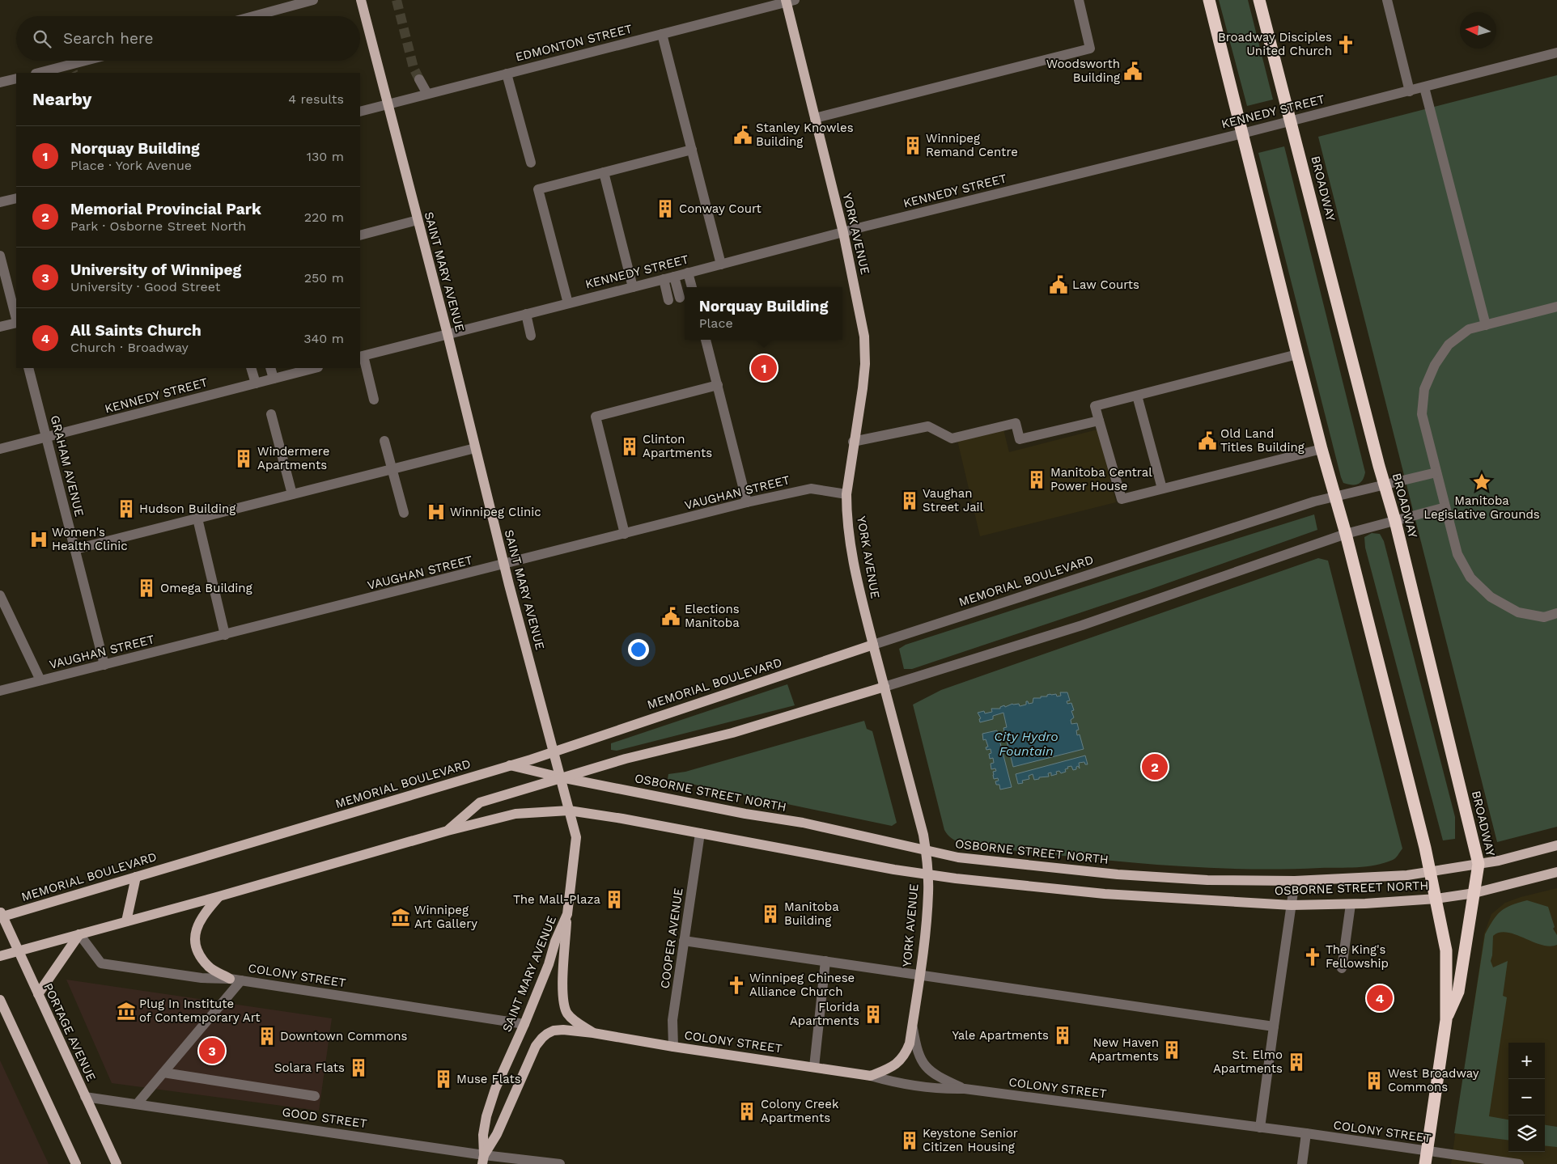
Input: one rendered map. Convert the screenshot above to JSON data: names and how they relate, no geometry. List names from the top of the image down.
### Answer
{
  "streets": {
    "highway": ["BROADWAY"],
    "main road": [
      "YORK AVENUE",
      "SAINT MARY AVENUE",
      "MEMORIAL BOULEVARD",
      "OSBORNE STREET NORTH",
      "COLONY STREET",
      "PORTAGE AVENUE"
    ],
    "street": [
      "EDMONTON STREET",
      "KENNEDY STREET",
      "GRAHAM AVENUE",
      "VAUGHAN STREET",
      "COOPER AVENUE",
      "GOOD STREET"
    ]
  },
  "crossings": [
    ["EDMONTON STREET", "YORK AVENUE"],
    ["EDMONTON STREET", "SAINT MARY AVENUE"],
    ["KENNEDY STREET", "BROADWAY"],
    ["KENNEDY STREET", "YORK AVENUE"],
    ["KENNEDY STREET", "SAINT MARY AVENUE"],
    ["KENNEDY STREET", "GRAHAM AVENUE"],
    ["BROADWAY", "MEMORIAL BOULEVARD"],
    ["BROADWAY", "OSBORNE STREET NORTH"],
    ["BROADWAY", "COLONY STREET"],
    ["YORK AVENUE", "VAUGHAN STREET"],
    ["YORK AVENUE", "MEMORIAL BOULEVARD"],
    ["YORK AVENUE", "OSBORNE STREET NORTH"],
    ["YORK AVENUE", "COLONY STREET"],
    ["SAINT MARY AVENUE", "VAUGHAN STREET"],
    ["SAINT MARY AVENUE", "MEMORIAL BOULEVARD"],
    ["SAINT MARY AVENUE", "OSBORNE STREET NORTH"],
    ["SAINT MARY AVENUE", "COLONY STREET"],
    ["SAINT MARY AVENUE", "GOOD STREET"],
    ["GRAHAM AVENUE", "VAUGHAN STREET"],
    ["MEMORIAL BOULEVARD", "OSBORNE STREET NORTH"],
    ["MEMORIAL BOULEVARD", "PORTAGE AVENUE"],
    ["OSBORNE STREET NORTH", "COOPER AVENUE"],
    ["COOPER AVENUE", "COLONY STREET"],
    ["COLONY STREET", "GOOD STREET"],
    ["PORTAGE AVENUE", "GOOD STREET"]
  ],
  "water": ["City Hydro Fountain"],
  "places": {
    "church": ["Broadway Disciples United Church", "The King's Fellowship", "Winnipeg Chinese Alliance Church"],
    "public building": [
      "Woodsworth Building",
      "Stanley Knowles Building",
      "Law Courts",
      "Old Land Titles Building",
      "Elections Manitoba"
    ],
    "building": [
      "Winnipeg Remand Centre",
      "Conway Court",
      "Clinton Apartments",
      "Windermere Apartments",
      "Manitoba Central Power House",
      "Vaughan Street Jail",
      "Hudson Building",
      "Omega Building",
      "The Mall-Plaza",
      "Manitoba Building",
      "Florida Apartments",
      "Yale Apartments",
      "Downtown Commons",
      "New Haven Apartments",
      "St. Elmo Apartments",
      "Solara Flats",
      "Muse Flats",
      "West Broadway Commons",
      "Colony Creek Apartments",
      "Keystone Senior Citizen Housing"
    ],
    "place": ["Manitoba Legislative Grounds"],
    "hospital": ["Winnipeg Clinic", "Women's Health Clinic"],
    "museum": ["Winnipeg Art Gallery", "Plug In Institute of Contemporary Art"]
  },
  "north": "left",
  "page": {
    "search": "Search here",
    "heading": ["Nearby", "4 results"],
    "list": [
      {
        "mark": "1",
        "name": "Norquay Building",
        "note": "Place · York Avenue",
        "value": "130 m"
      },
      {
        "mark": "2",
        "name": "Memorial Provincial Park",
        "note": "Park · Osborne Street North",
        "value": "220 m"
      },
      {
        "mark": "3",
        "name": "University of Winnipeg",
        "note": "University · Good Street",
        "value": "250 m"
      },
      {
        "mark": "4",
        "name": "All Saints Church",
        "note": "Church · Broadway",
        "value": "340 m"
      }
    ],
    "popup": ["Norquay Building", "Place"],
    "pins": [
      "1",
      "2",
      "4",
      "3"
    ],
    "map_buttons": ["+", "−"]
  }
}
